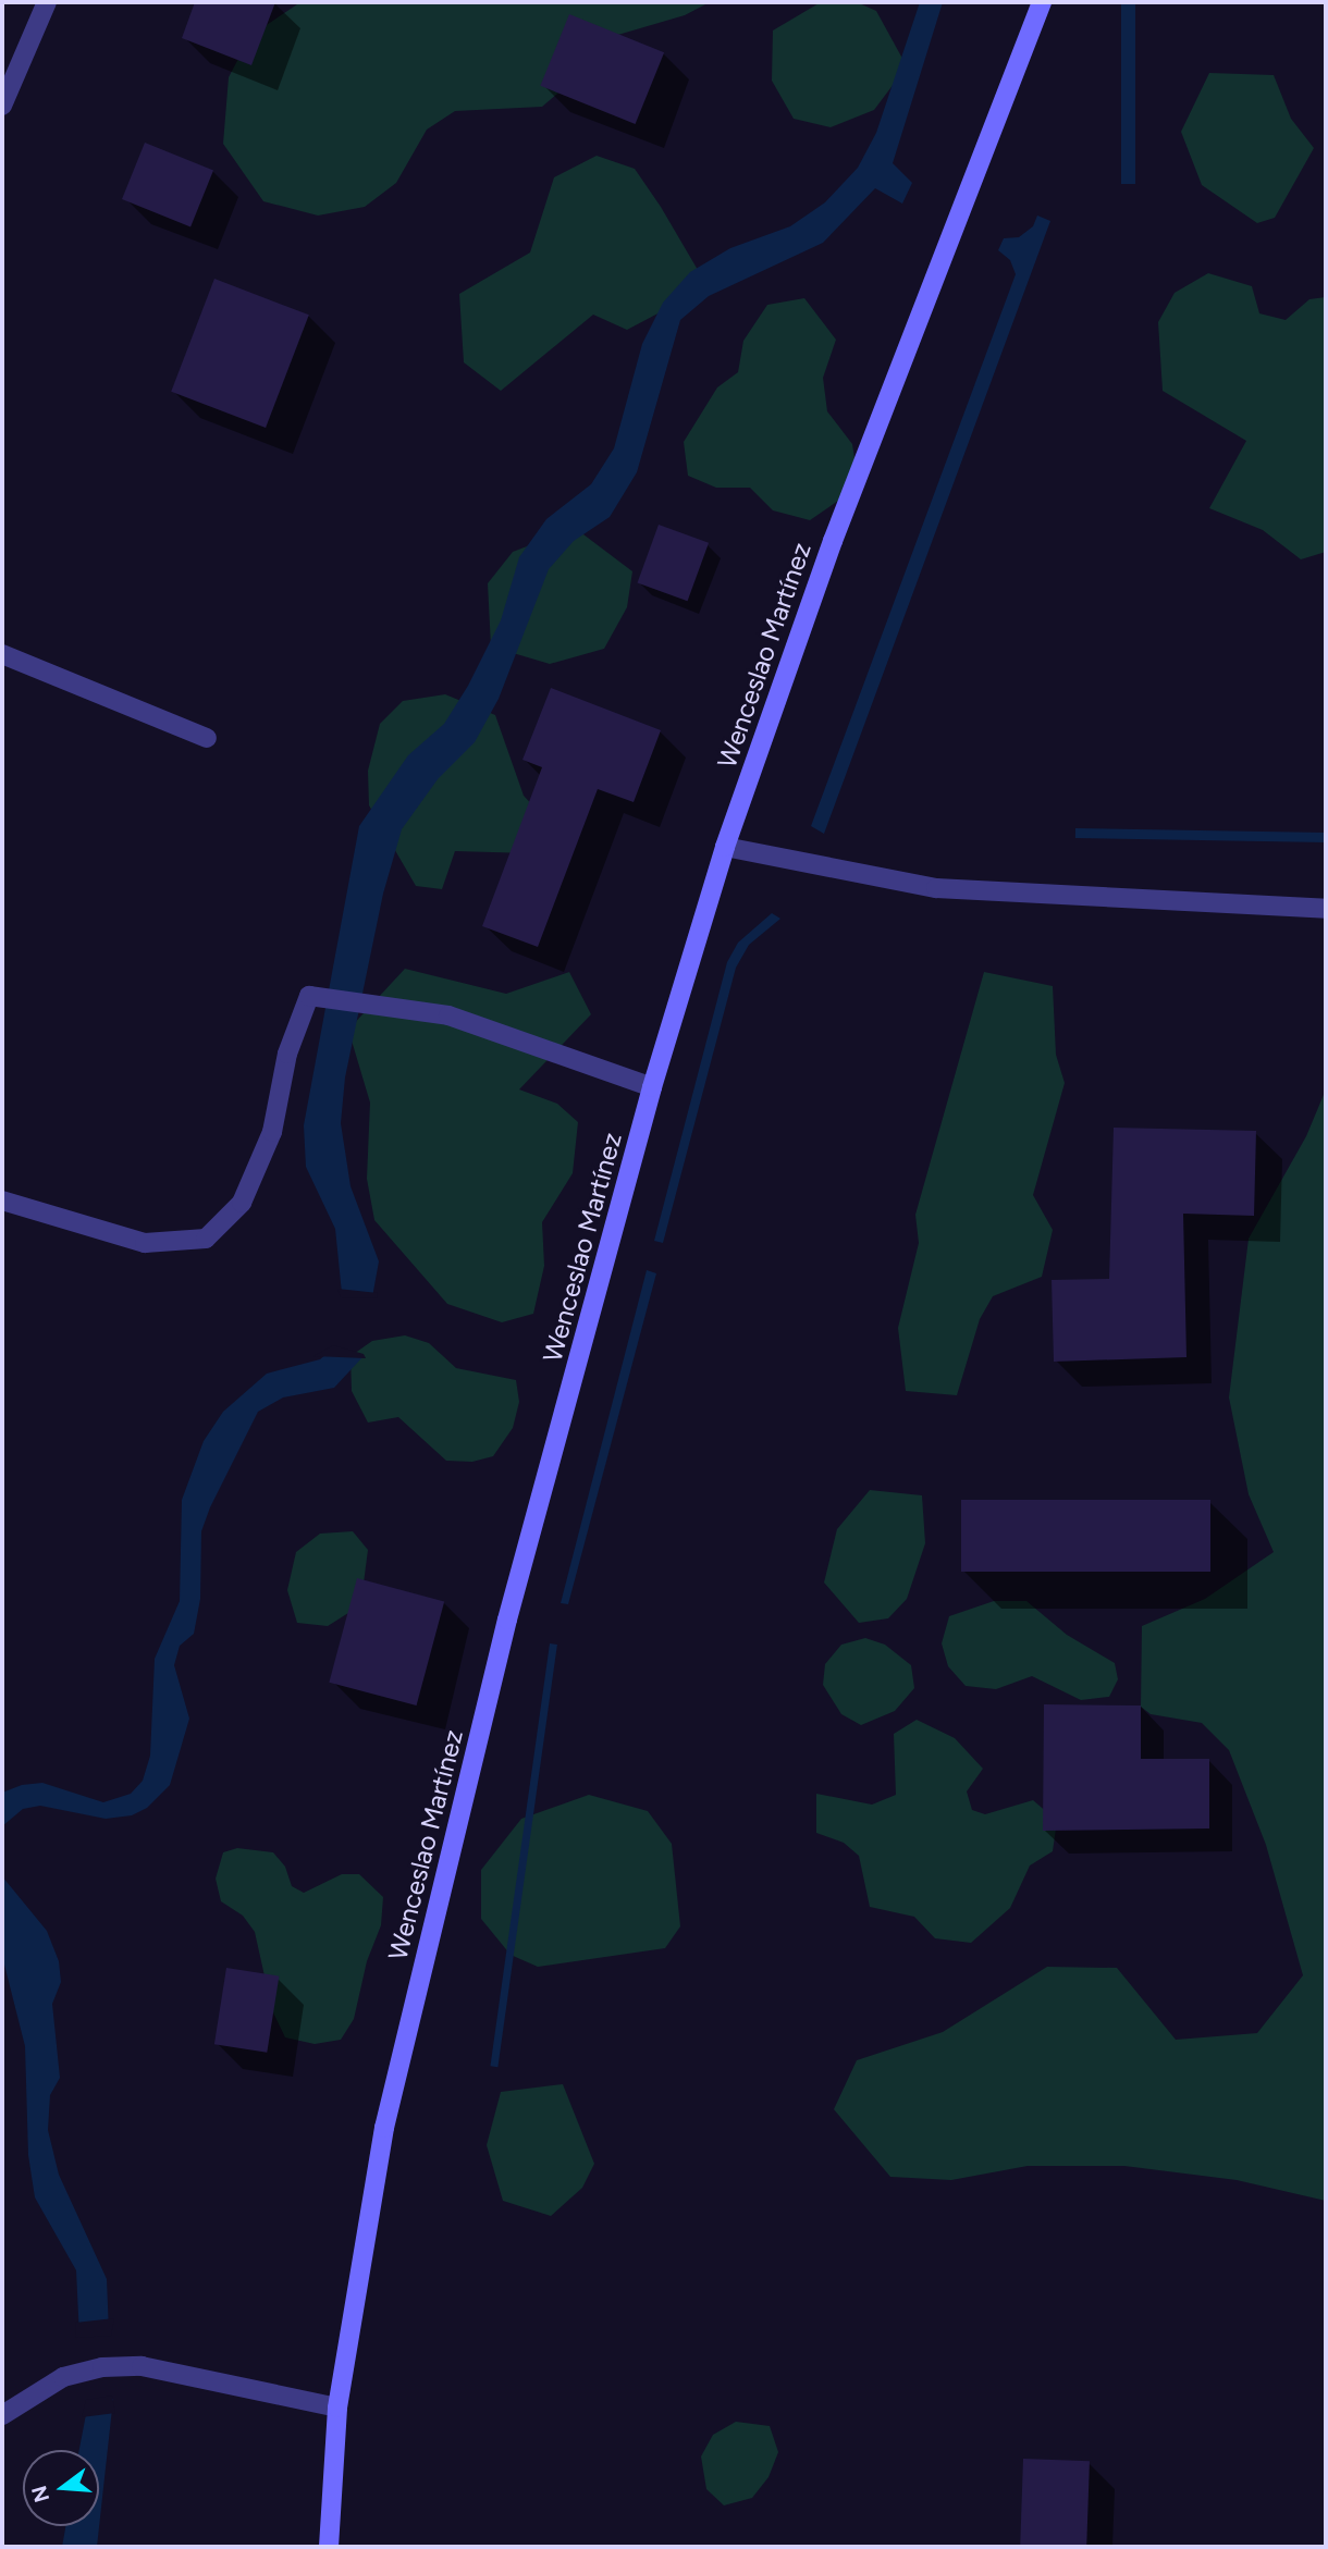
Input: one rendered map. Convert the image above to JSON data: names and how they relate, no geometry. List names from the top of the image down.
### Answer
{
  "streets": {
    "main road": ["Wenceslao Martínez"]
  },
  "north": "left"
}
